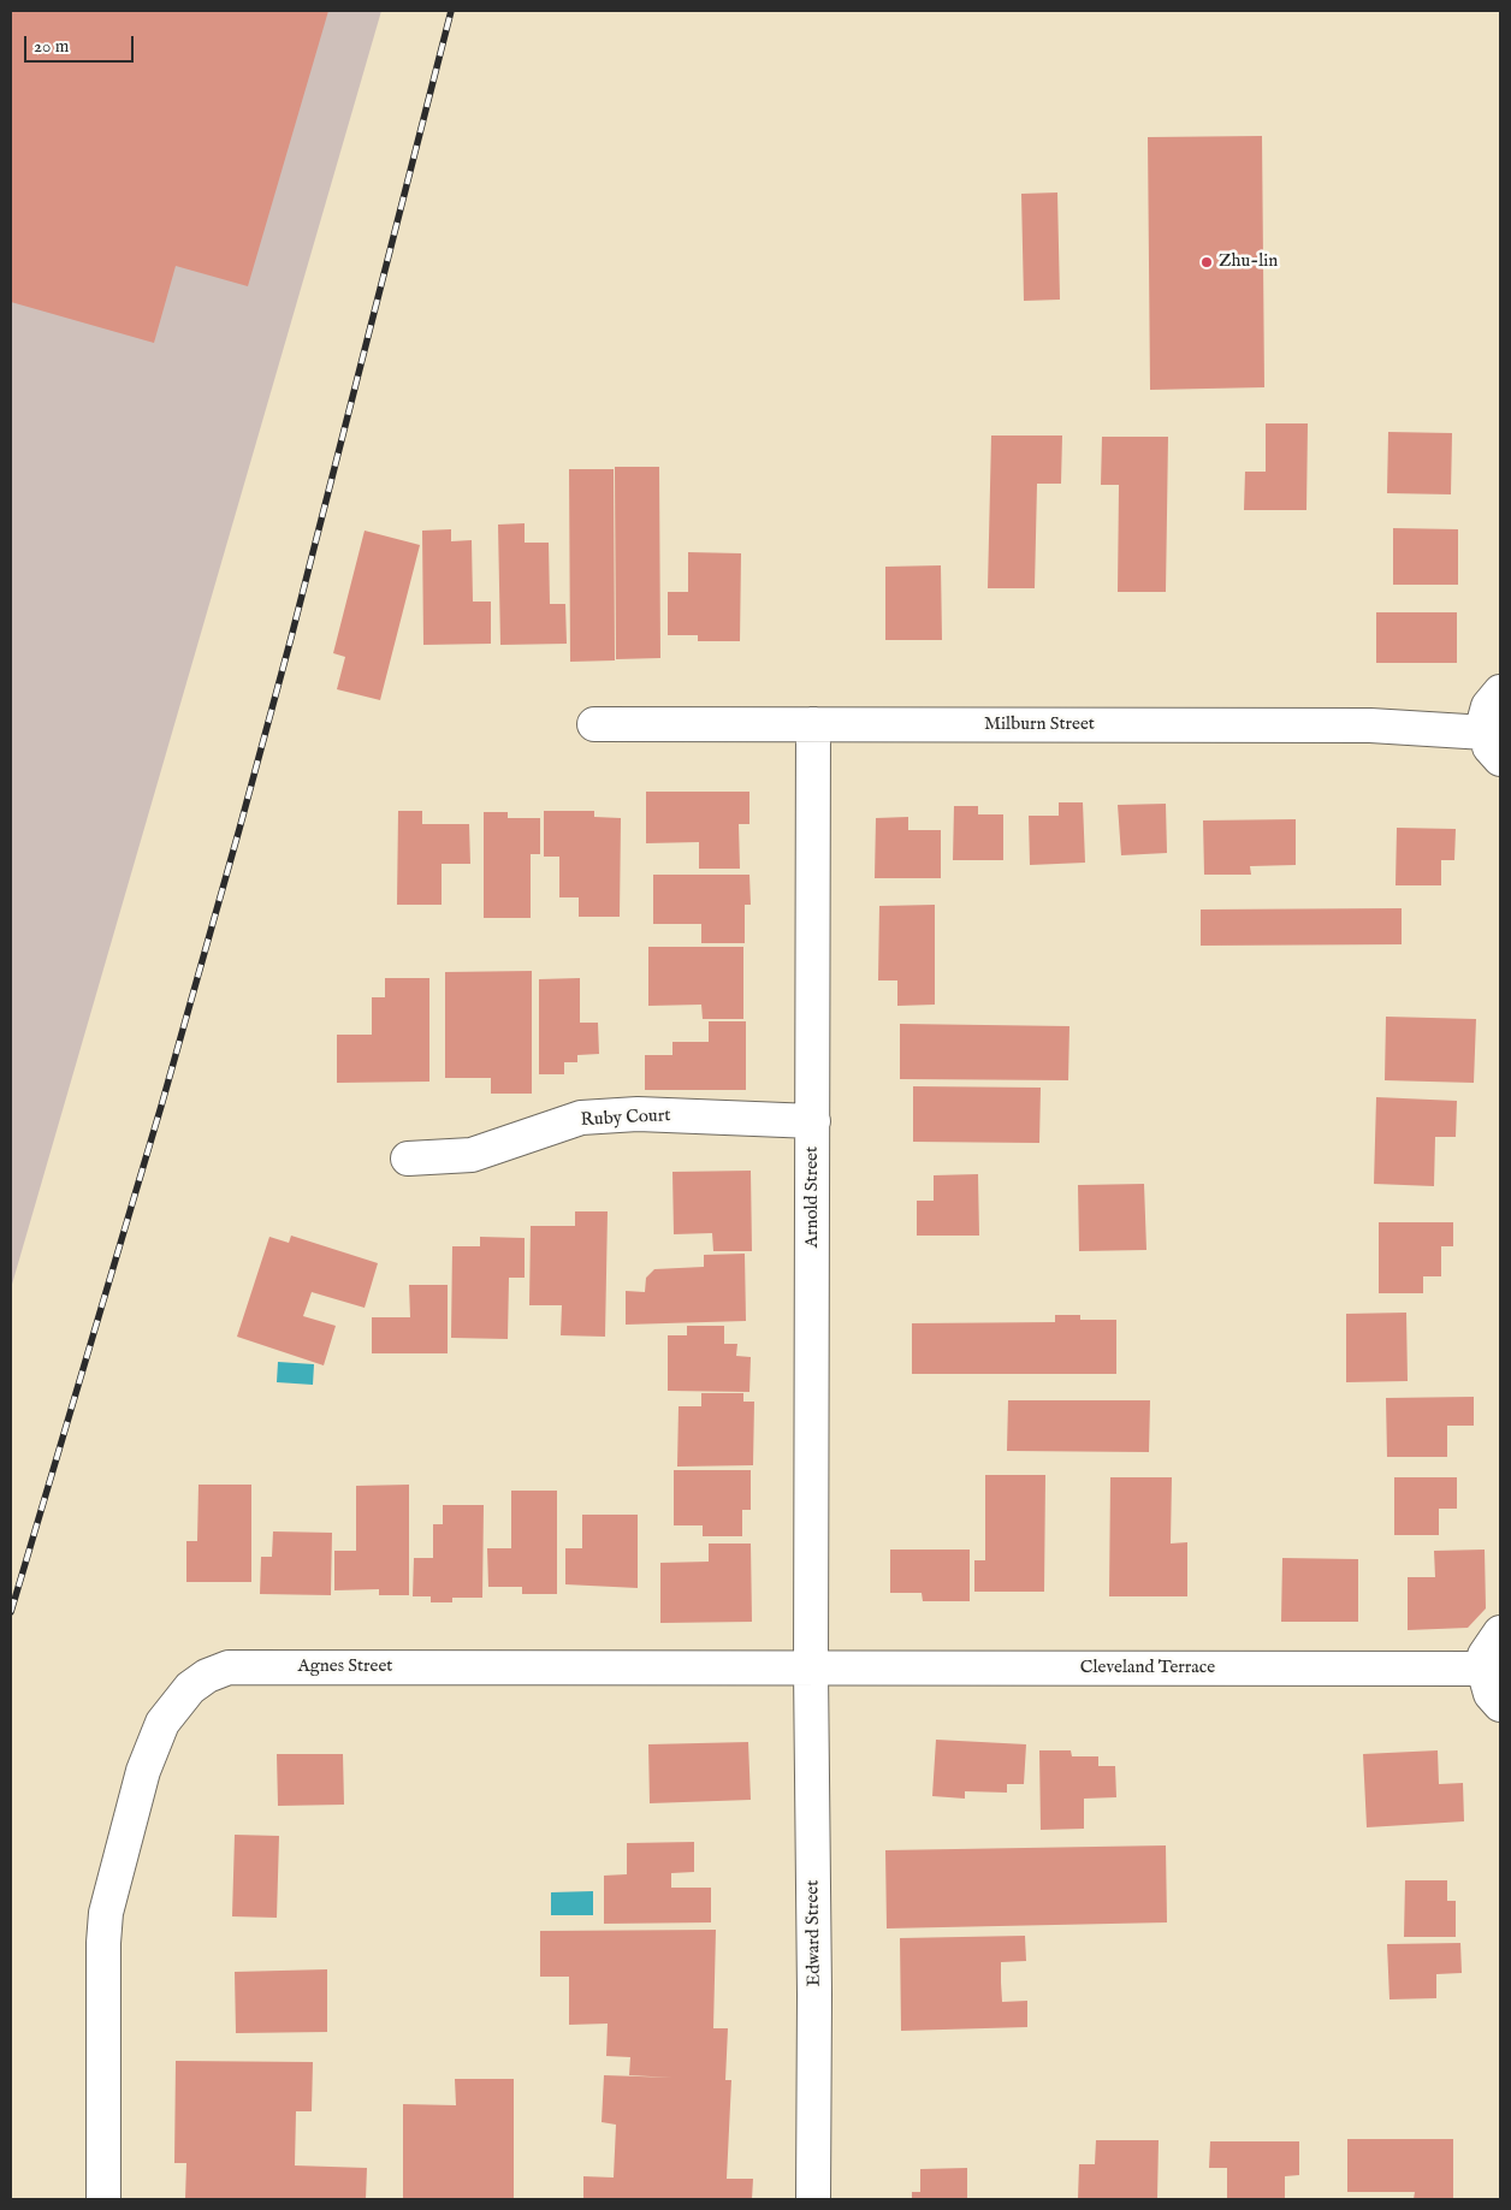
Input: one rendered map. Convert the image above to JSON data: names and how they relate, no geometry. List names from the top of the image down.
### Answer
{
  "streets": {
    "street": [
      "Milburn Street",
      "Ruby Court",
      "Arnold Street",
      "Agnes Street",
      "Cleveland Terrace",
      "Edward Street"
    ]
  },
  "crossings": [
    ["Milburn Street", "Arnold Street"],
    ["Ruby Court", "Arnold Street"],
    ["Arnold Street", "Agnes Street"],
    ["Arnold Street", "Cleveland Terrace"],
    ["Arnold Street", "Edward Street"],
    ["Agnes Street", "Cleveland Terrace"],
    ["Agnes Street", "Edward Street"],
    ["Cleveland Terrace", "Edward Street"]
  ],
  "places": ["Zhu-lin"],
  "scale_bar": "20 m"
}
